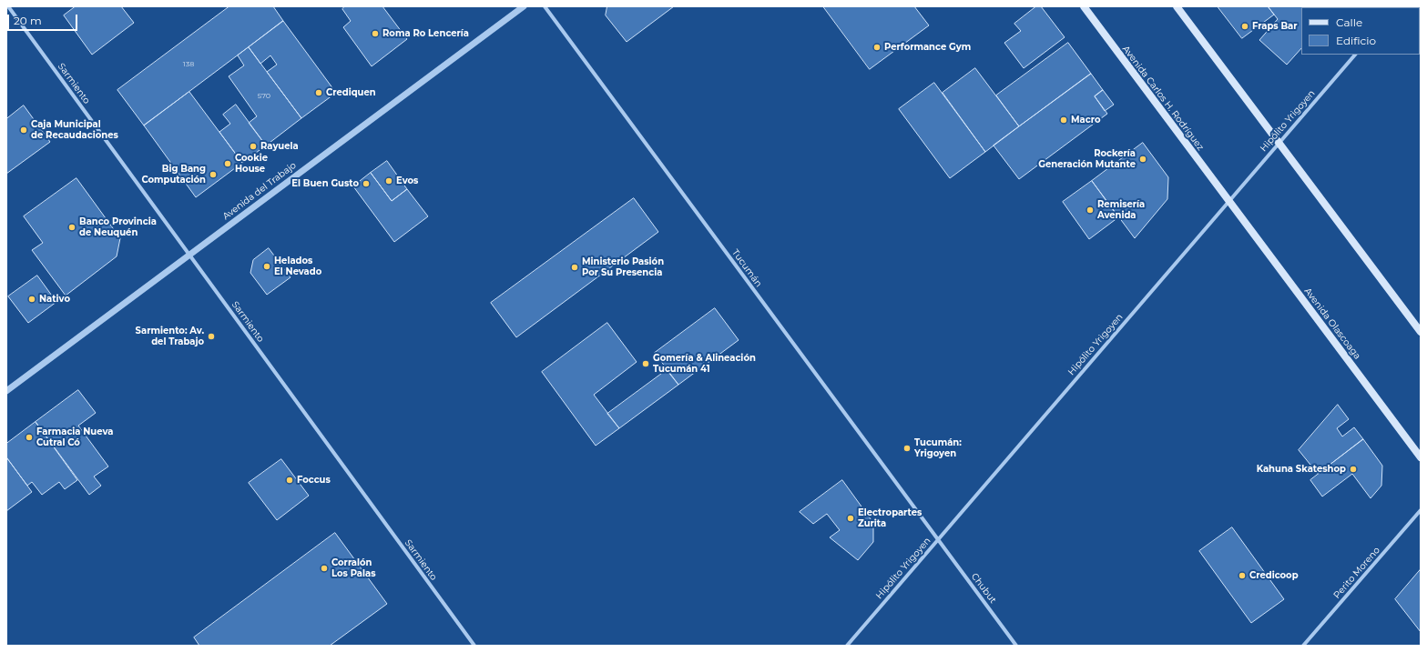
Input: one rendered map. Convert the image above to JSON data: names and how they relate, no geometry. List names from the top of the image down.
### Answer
{
  "streets": {
    "main road": ["Avenida Carlos H. Rodríguez", "Avenida Olascoaga"],
    "street": [
      "Sarmiento",
      "Hipólito Yrigoyen",
      "Avenida del Trabajo",
      "Tucumán",
      "Perito Moreno",
      "Chubut"
    ]
  },
  "crossings": [
    ["Sarmiento", "Avenida del Trabajo"],
    ["Avenida Carlos H. Rodríguez", "Hipólito Yrigoyen"],
    ["Avenida Carlos H. Rodríguez", "Avenida Olascoaga"],
    ["Hipólito Yrigoyen", "Tucumán"],
    ["Hipólito Yrigoyen", "Avenida Olascoaga"],
    ["Hipólito Yrigoyen", "Chubut"],
    ["Tucumán", "Chubut"]
  ],
  "places": [
    "Fraps Bar",
    "Roma Ro Lencería",
    "Performance Gym",
    "Crediquen",
    "Macro",
    "Caja Municipal de Recaudaciones",
    "Rayuela",
    "Rockería Generación Mutante",
    "Cookie House",
    "Big Bang Computación",
    "Evos",
    "El Buen Gusto",
    "Remisería Avenida",
    "Banco Provincia de Neuquén",
    "Helados El Nevado",
    "Ministerio Pasión Por Su Presencia",
    "Nativo",
    "Sarmiento: Av. del Trabajo",
    "Gomería & Alineación Tucumán 41",
    "Farmacia Nueva Cutral Có",
    "Tucumán: Yrigoyen",
    "Kahuna Skateshop",
    "Foccus",
    "Electropartes Zurita",
    "Corralón Los Palas",
    "Credicoop"
  ],
  "house_numbers": ["138", "570"],
  "legend": ["Calle", "Edificio"],
  "scale_bar": "20 m"
}
